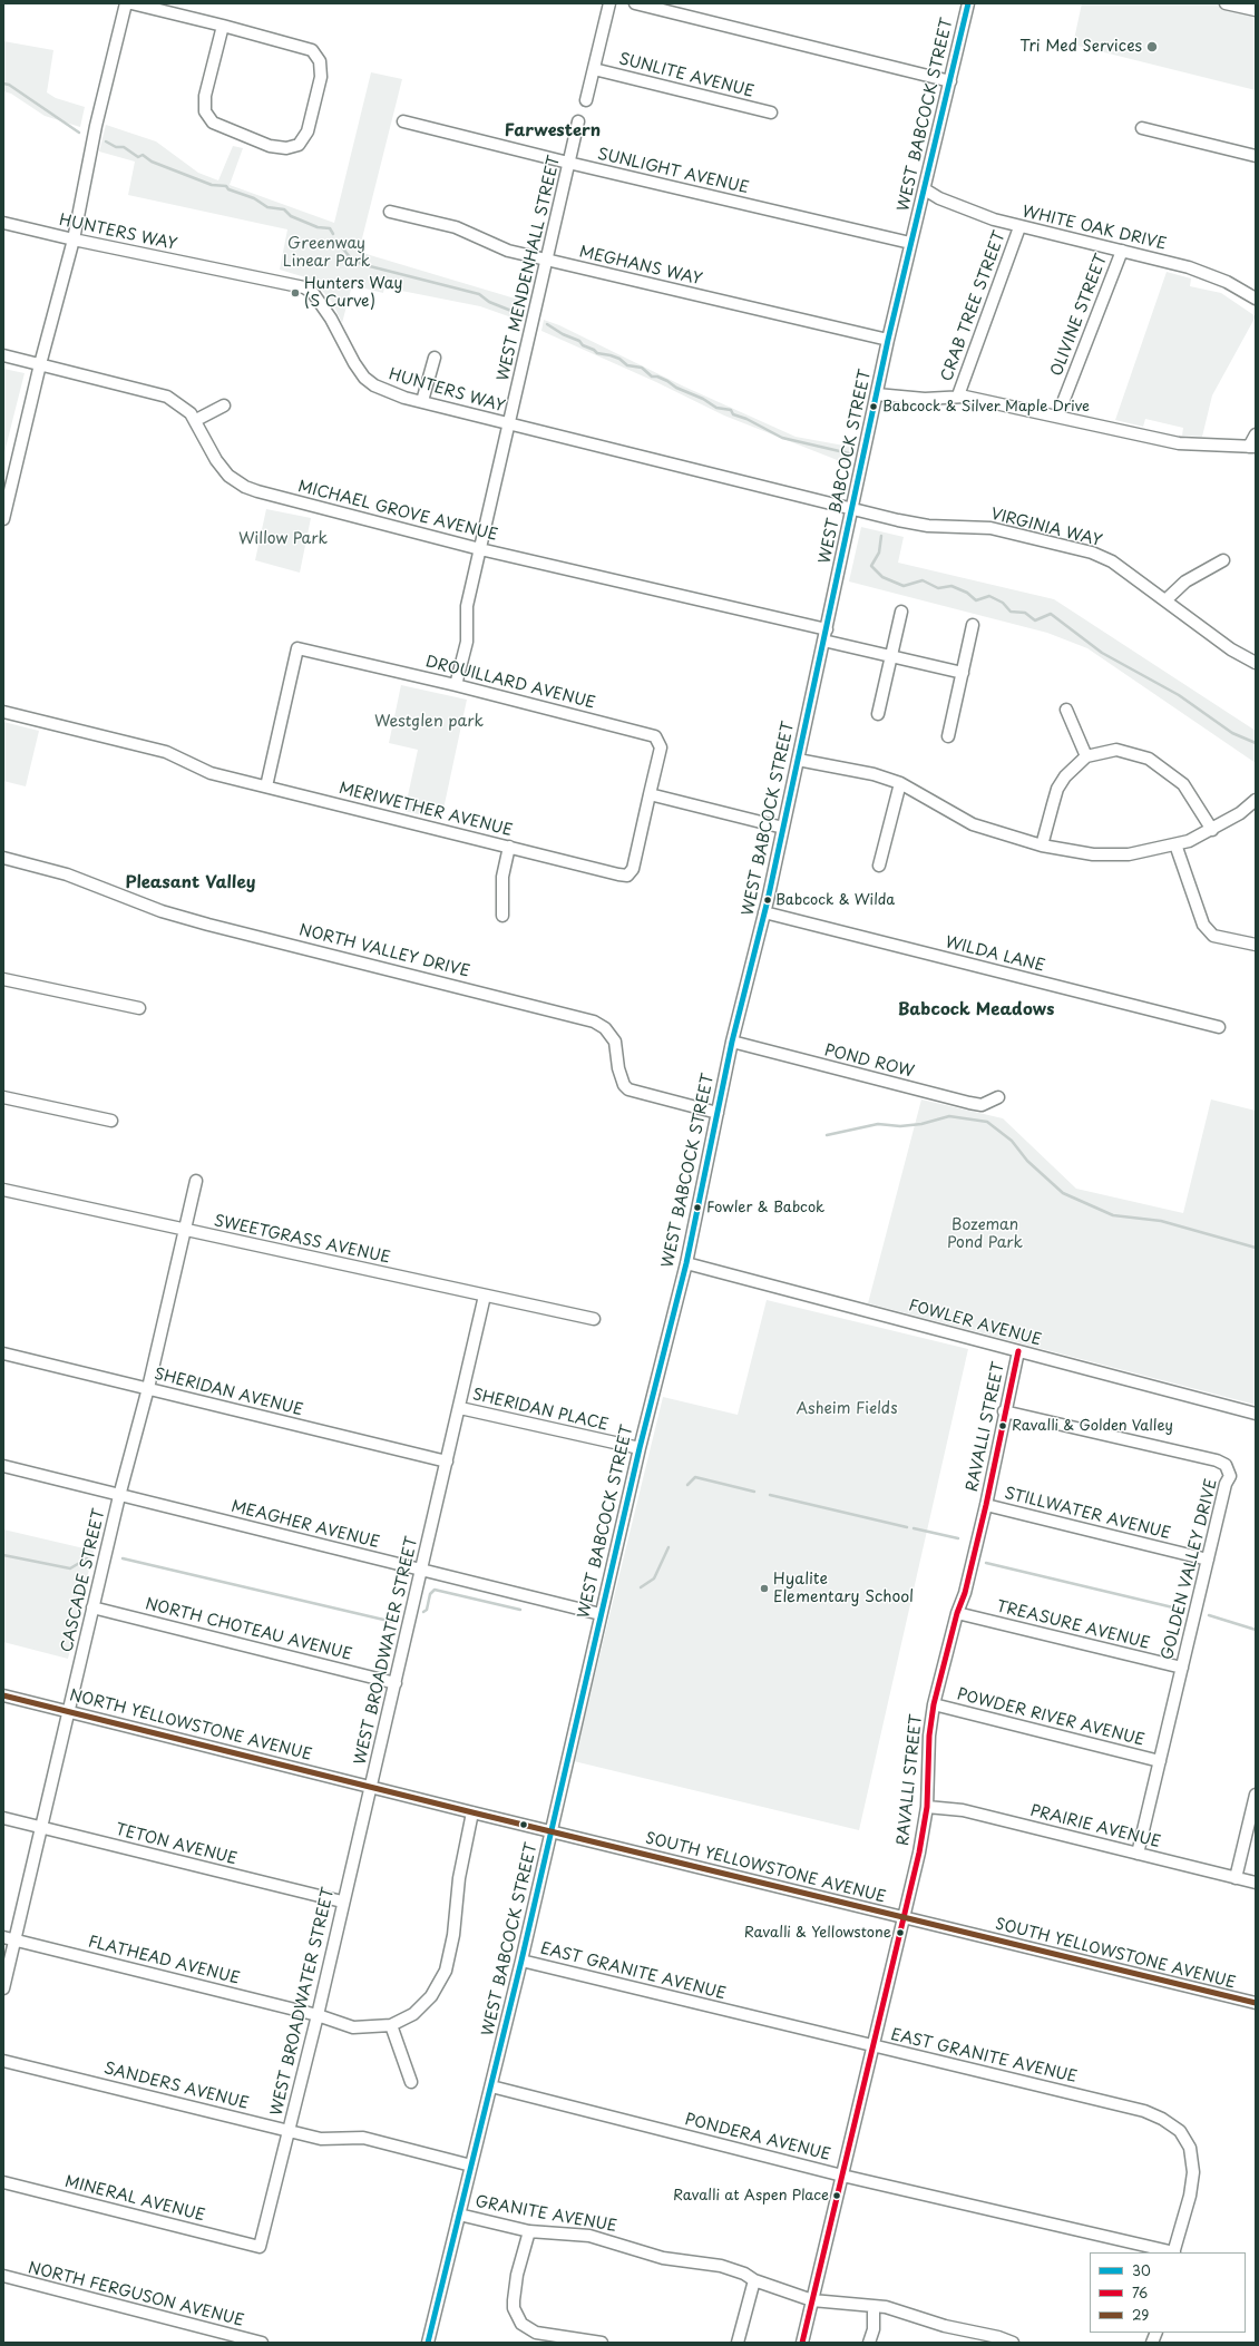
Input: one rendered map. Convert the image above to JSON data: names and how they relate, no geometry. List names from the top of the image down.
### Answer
{
  "streets": {
    "street": [
      "SUNLITE AVENUE",
      "WEST BABCOCK STREET",
      "SUNLIGHT AVENUE",
      "WHITE OAK DRIVE",
      "HUNTERS WAY",
      "MEGHANS WAY",
      "WEST MENDENHALL STREET",
      "CRAB TREE STREET",
      "OLIVINE STREET",
      "MICHAEL GROVE AVENUE",
      "VIRGINIA WAY",
      "DROUILLARD AVENUE",
      "MERIWETHER AVENUE",
      "NORTH VALLEY DRIVE",
      "WILDA LANE",
      "POND ROW",
      "SWEETGRASS AVENUE",
      "FOWLER AVENUE",
      "SHERIDAN AVENUE",
      "SHERIDAN PLACE",
      "RAVALLI STREET",
      "STILLWATER AVENUE",
      "MEAGHER AVENUE",
      "GOLDEN VALLEY DRIVE",
      "CASCADE STREET",
      "TREASURE AVENUE",
      "NORTH CHOTEAU AVENUE",
      "WEST BROADWATER STREET",
      "POWDER RIVER AVENUE",
      "NORTH YELLOWSTONE AVENUE",
      "PRAIRIE AVENUE",
      "TETON AVENUE",
      "SOUTH YELLOWSTONE AVENUE",
      "FLATHEAD AVENUE",
      "EAST GRANITE AVENUE",
      "SANDERS AVENUE",
      "PONDERA AVENUE",
      "MINERAL AVENUE",
      "GRANITE AVENUE",
      "NORTH FERGUSON AVENUE"
    ]
  },
  "crossings": [
    ["WEST BABCOCK STREET", "SUNLIGHT AVENUE"],
    ["WEST BABCOCK STREET", "WHITE OAK DRIVE"],
    ["WEST BABCOCK STREET", "HUNTERS WAY"],
    ["WEST BABCOCK STREET", "MEGHANS WAY"],
    ["WEST BABCOCK STREET", "MICHAEL GROVE AVENUE"],
    ["WEST BABCOCK STREET", "VIRGINIA WAY"],
    ["WEST BABCOCK STREET", "NORTH VALLEY DRIVE"],
    ["WEST BABCOCK STREET", "WILDA LANE"],
    ["WEST BABCOCK STREET", "POND ROW"],
    ["WEST BABCOCK STREET", "FOWLER AVENUE"],
    ["WEST BABCOCK STREET", "SHERIDAN PLACE"],
    ["WEST BABCOCK STREET", "MEAGHER AVENUE"],
    ["WEST BABCOCK STREET", "SOUTH YELLOWSTONE AVENUE"],
    ["WEST BABCOCK STREET", "EAST GRANITE AVENUE"],
    ["WEST BABCOCK STREET", "SANDERS AVENUE"],
    ["WEST BABCOCK STREET", "PONDERA AVENUE"],
    ["WEST BABCOCK STREET", "GRANITE AVENUE"],
    ["SUNLIGHT AVENUE", "WEST MENDENHALL STREET"],
    ["WHITE OAK DRIVE", "CRAB TREE STREET"],
    ["WHITE OAK DRIVE", "OLIVINE STREET"],
    ["HUNTERS WAY", "WEST MENDENHALL STREET"],
    ["HUNTERS WAY", "VIRGINIA WAY"],
    ["MEGHANS WAY", "WEST MENDENHALL STREET"],
    ["WEST MENDENHALL STREET", "MICHAEL GROVE AVENUE"],
    ["WEST MENDENHALL STREET", "DROUILLARD AVENUE"],
    ["DROUILLARD AVENUE", "MERIWETHER AVENUE"],
    ["SWEETGRASS AVENUE", "CASCADE STREET"],
    ["SWEETGRASS AVENUE", "WEST BROADWATER STREET"],
    ["FOWLER AVENUE", "RAVALLI STREET"],
    ["SHERIDAN AVENUE", "CASCADE STREET"],
    ["SHERIDAN AVENUE", "WEST BROADWATER STREET"],
    ["SHERIDAN PLACE", "WEST BROADWATER STREET"],
    ["RAVALLI STREET", "STILLWATER AVENUE"],
    ["RAVALLI STREET", "GOLDEN VALLEY DRIVE"],
    ["RAVALLI STREET", "TREASURE AVENUE"],
    ["RAVALLI STREET", "POWDER RIVER AVENUE"],
    ["RAVALLI STREET", "PRAIRIE AVENUE"],
    ["RAVALLI STREET", "SOUTH YELLOWSTONE AVENUE"],
    ["RAVALLI STREET", "EAST GRANITE AVENUE"],
    ["RAVALLI STREET", "PONDERA AVENUE"],
    ["RAVALLI STREET", "GRANITE AVENUE"],
    ["STILLWATER AVENUE", "GOLDEN VALLEY DRIVE"],
    ["MEAGHER AVENUE", "CASCADE STREET"],
    ["MEAGHER AVENUE", "WEST BROADWATER STREET"],
    ["GOLDEN VALLEY DRIVE", "TREASURE AVENUE"],
    ["GOLDEN VALLEY DRIVE", "POWDER RIVER AVENUE"],
    ["GOLDEN VALLEY DRIVE", "PRAIRIE AVENUE"],
    ["CASCADE STREET", "NORTH CHOTEAU AVENUE"],
    ["CASCADE STREET", "NORTH YELLOWSTONE AVENUE"],
    ["CASCADE STREET", "TETON AVENUE"],
    ["CASCADE STREET", "FLATHEAD AVENUE"],
    ["NORTH CHOTEAU AVENUE", "WEST BROADWATER STREET"],
    ["WEST BROADWATER STREET", "NORTH YELLOWSTONE AVENUE"],
    ["WEST BROADWATER STREET", "TETON AVENUE"],
    ["WEST BROADWATER STREET", "SOUTH YELLOWSTONE AVENUE"],
    ["WEST BROADWATER STREET", "FLATHEAD AVENUE"],
    ["WEST BROADWATER STREET", "SANDERS AVENUE"],
    ["WEST BROADWATER STREET", "MINERAL AVENUE"],
    ["NORTH YELLOWSTONE AVENUE", "SOUTH YELLOWSTONE AVENUE"],
    ["EAST GRANITE AVENUE", "PONDERA AVENUE"]
  ],
  "districts": ["Farwestern", "Pleasant Valley", "Babcock Meadows"],
  "parks": [
    "Greenway Linear Park",
    "Willow Park",
    "Westglen park",
    "Bozeman Pond Park",
    "Asheim Fields"
  ],
  "places": [
    "Tri Med Services",
    "Hunters Way (S Curve)",
    "Babcock & Silver Maple Drive",
    "Babcock & Wilda",
    "Fowler & Babcok",
    "Ravalli & Golden Valley",
    "Hyalite Elementary School",
    "Ravalli & Yellowstone",
    "Ravalli at Aspen Place"
  ],
  "lines": ["transit line 30", "transit line 76", "transit line 29"],
  "legend": ["30", "76", "29"]
}
